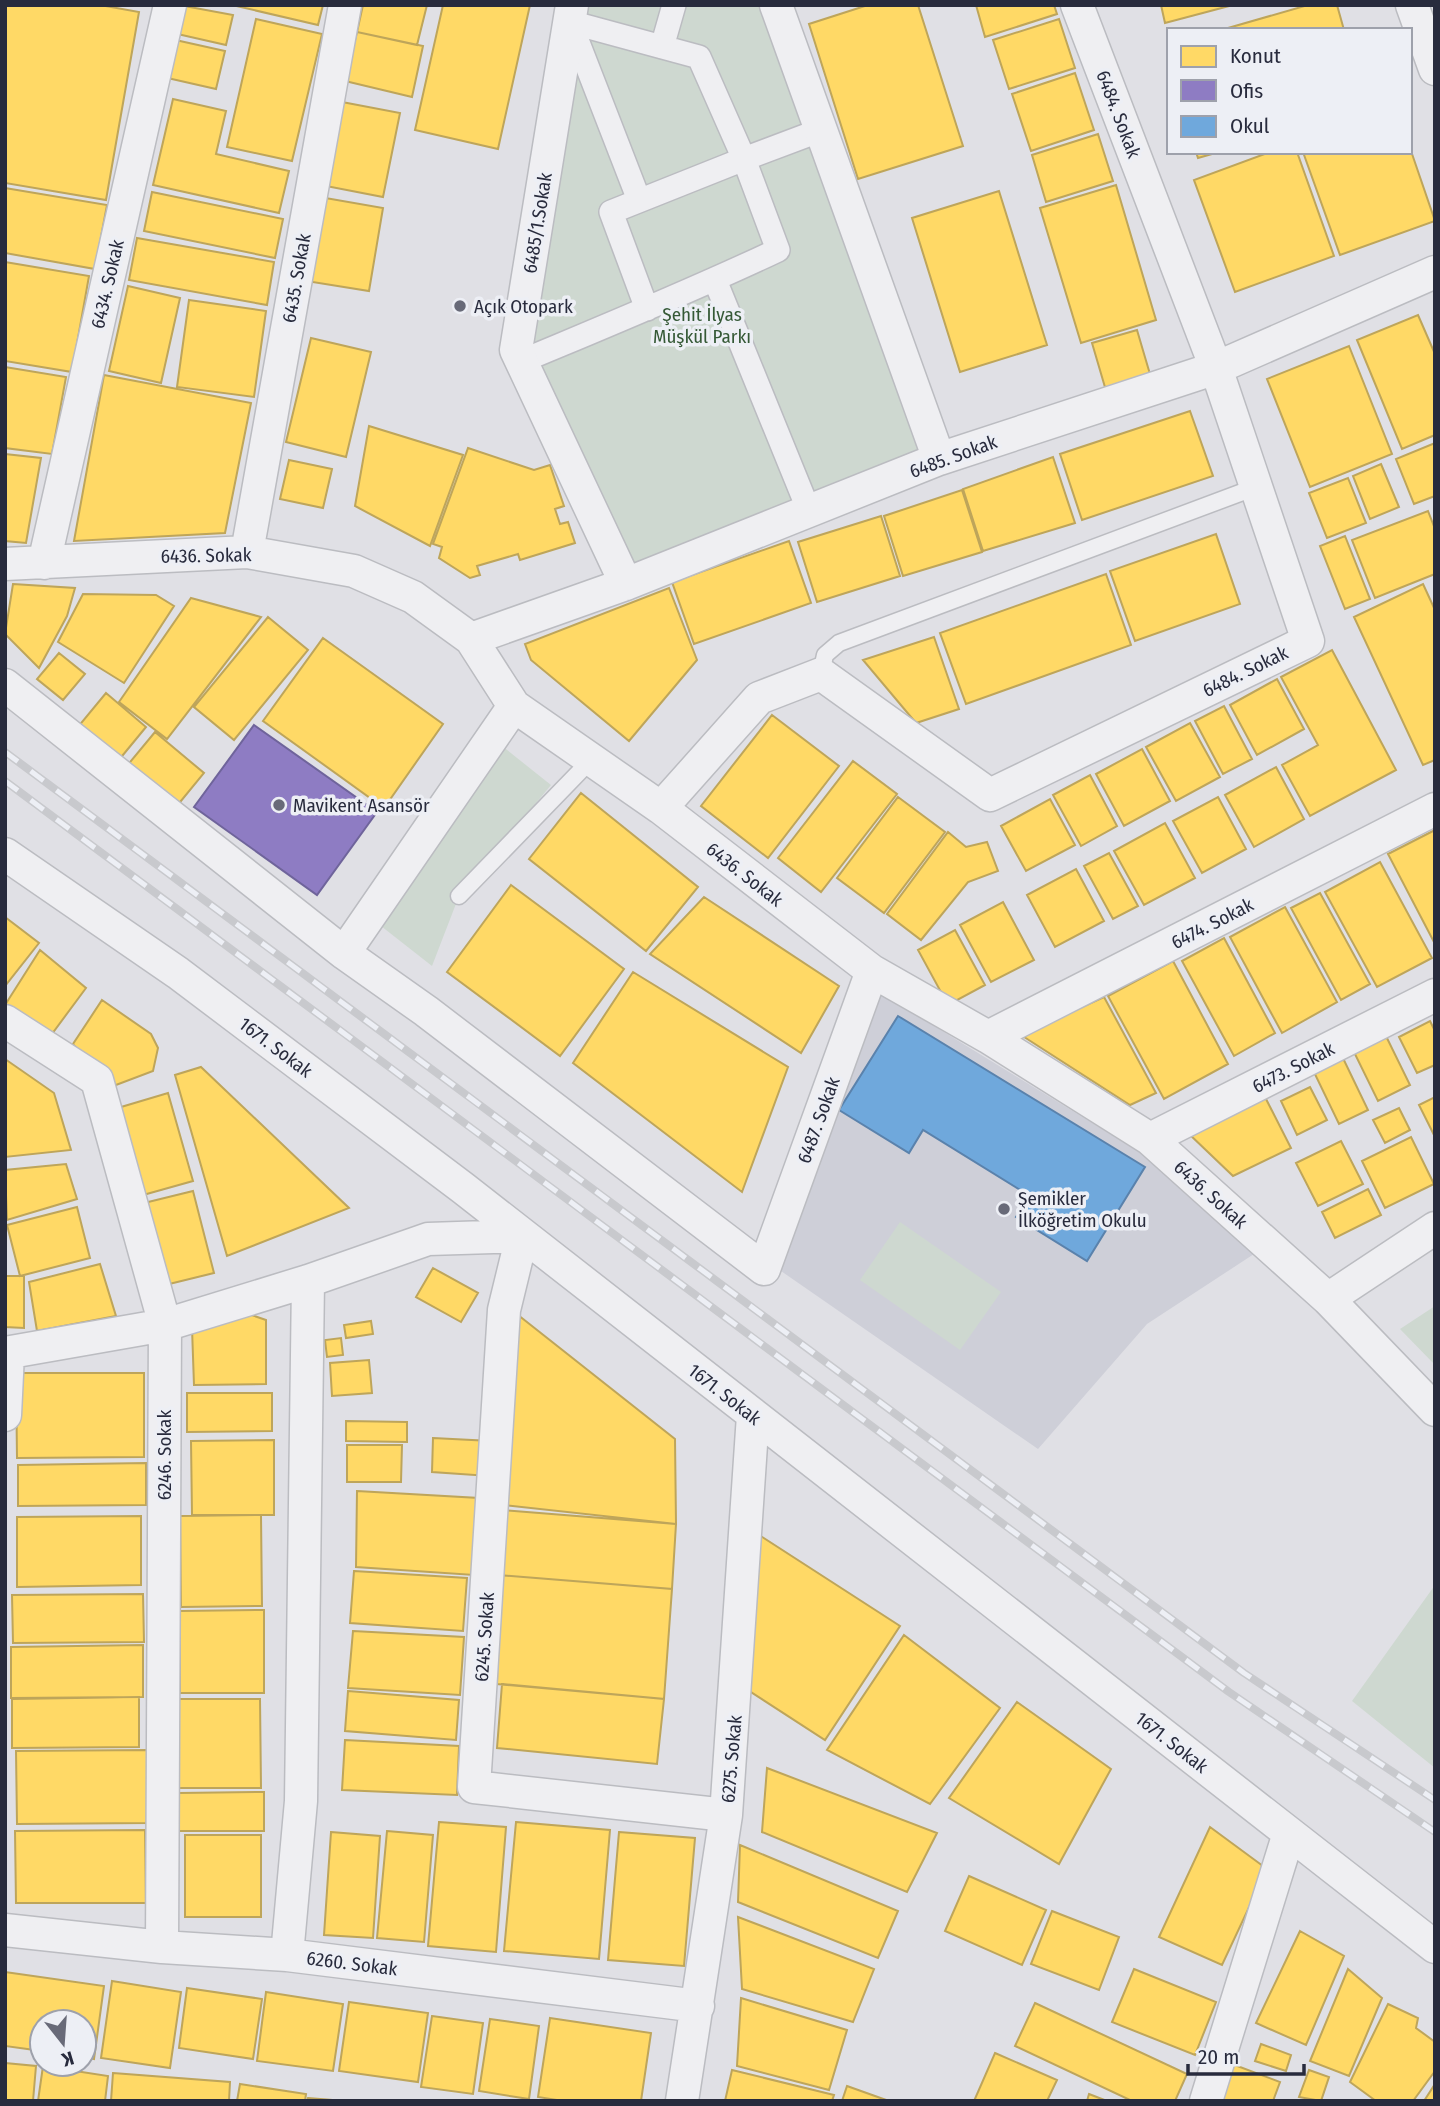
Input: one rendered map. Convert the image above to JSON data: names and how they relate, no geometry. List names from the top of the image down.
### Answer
{
  "streets": {
    "street": [
      "6484. Sokak",
      "6485/1.Sokak",
      "6435. Sokak",
      "6434. Sokak",
      "6485. Sokak",
      "6436. Sokak",
      "6474. Sokak",
      "1671. Sokak",
      "6473. Sokak",
      "6487. Sokak",
      "6246. Sokak",
      "6245. Sokak",
      "6275. Sokak",
      "6260. Sokak"
    ]
  },
  "crossings": [
    ["6484. Sokak", "6485. Sokak"],
    ["6485/1.Sokak", "6485. Sokak"],
    ["6435. Sokak", "6436. Sokak"],
    ["6434. Sokak", "6436. Sokak"],
    ["6485. Sokak", "6436. Sokak"],
    ["6436. Sokak", "6474. Sokak"],
    ["6436. Sokak", "6473. Sokak"],
    ["6436. Sokak", "6487. Sokak"],
    ["1671. Sokak", "6245. Sokak"],
    ["1671. Sokak", "6275. Sokak"],
    ["6246. Sokak", "6260. Sokak"],
    ["6245. Sokak", "6275. Sokak"],
    ["6275. Sokak", "6260. Sokak"]
  ],
  "parks": ["Şehit İlyas Müşkül Parkı"],
  "places": ["Açık Otopark", "Mavikent Asansör", "Şemikler İlköğretim Okulu"],
  "legend": ["Konut", "Ofis", "Okul"],
  "scale_bar": "20 m",
  "north": "bottom"
}
